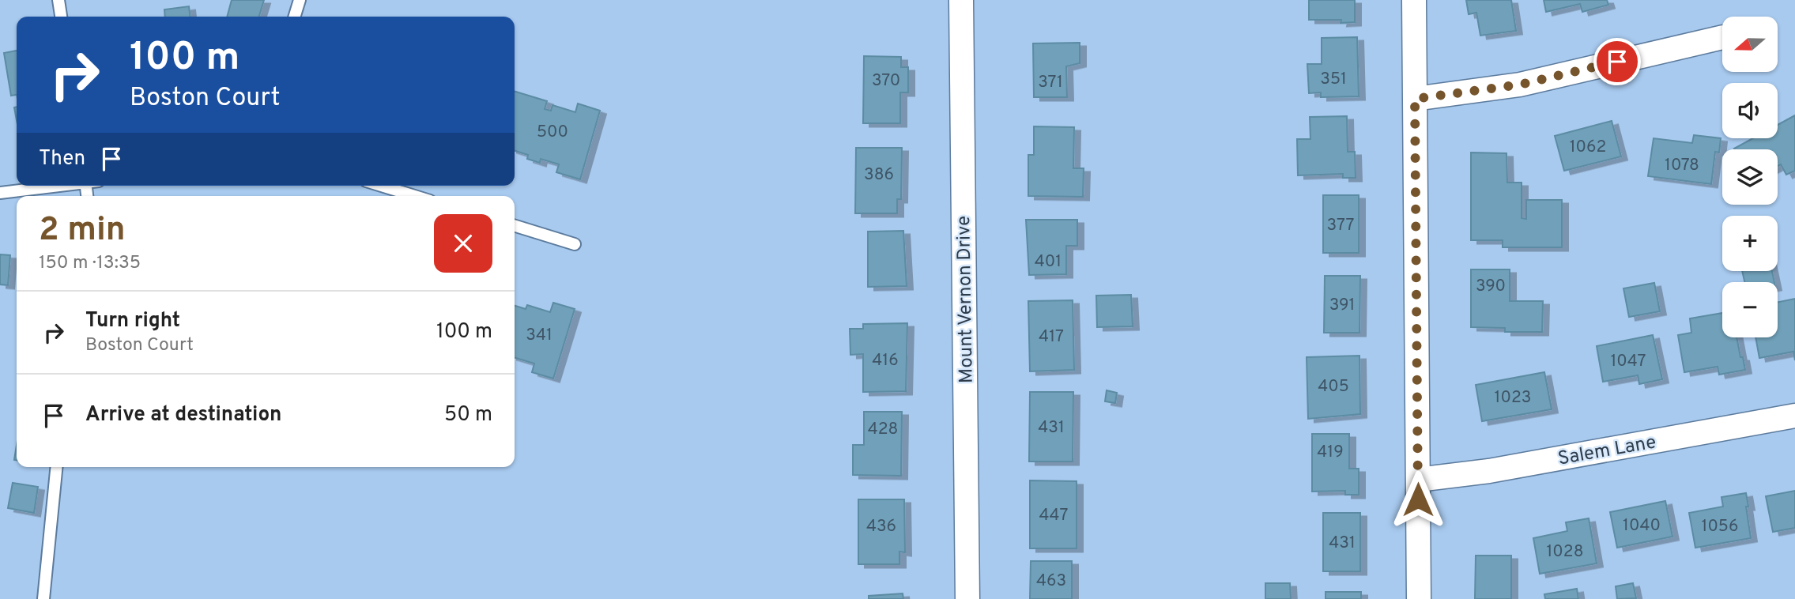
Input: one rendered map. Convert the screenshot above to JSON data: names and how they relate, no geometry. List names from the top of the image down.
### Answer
{
  "streets": {
    "street": ["Mount Vernon Drive", "Salem Lane"]
  },
  "house_numbers": [
    "351",
    "370",
    "371",
    "500",
    "1062",
    "1078",
    "386",
    "377",
    "401",
    "390",
    "391",
    "341",
    "417",
    "416",
    "1047",
    "405",
    "1023",
    "431",
    "428",
    "419",
    "447",
    "1040",
    "436",
    "1056",
    "431",
    "1028",
    "463"
  ],
  "north": "left",
  "page": {
    "map_buttons": ["+", "−"],
    "turn": ["100 m", "Boston Court"],
    "then": "Then",
    "heading": ["2 min", "150 m · 13:35"],
    "list": [
      {
        "name": "Turn right",
        "note": "Boston Court",
        "value": "100 m"
      },
      {
        "name": "Arrive at destination",
        "value": "50 m"
      }
    ]
  }
}
